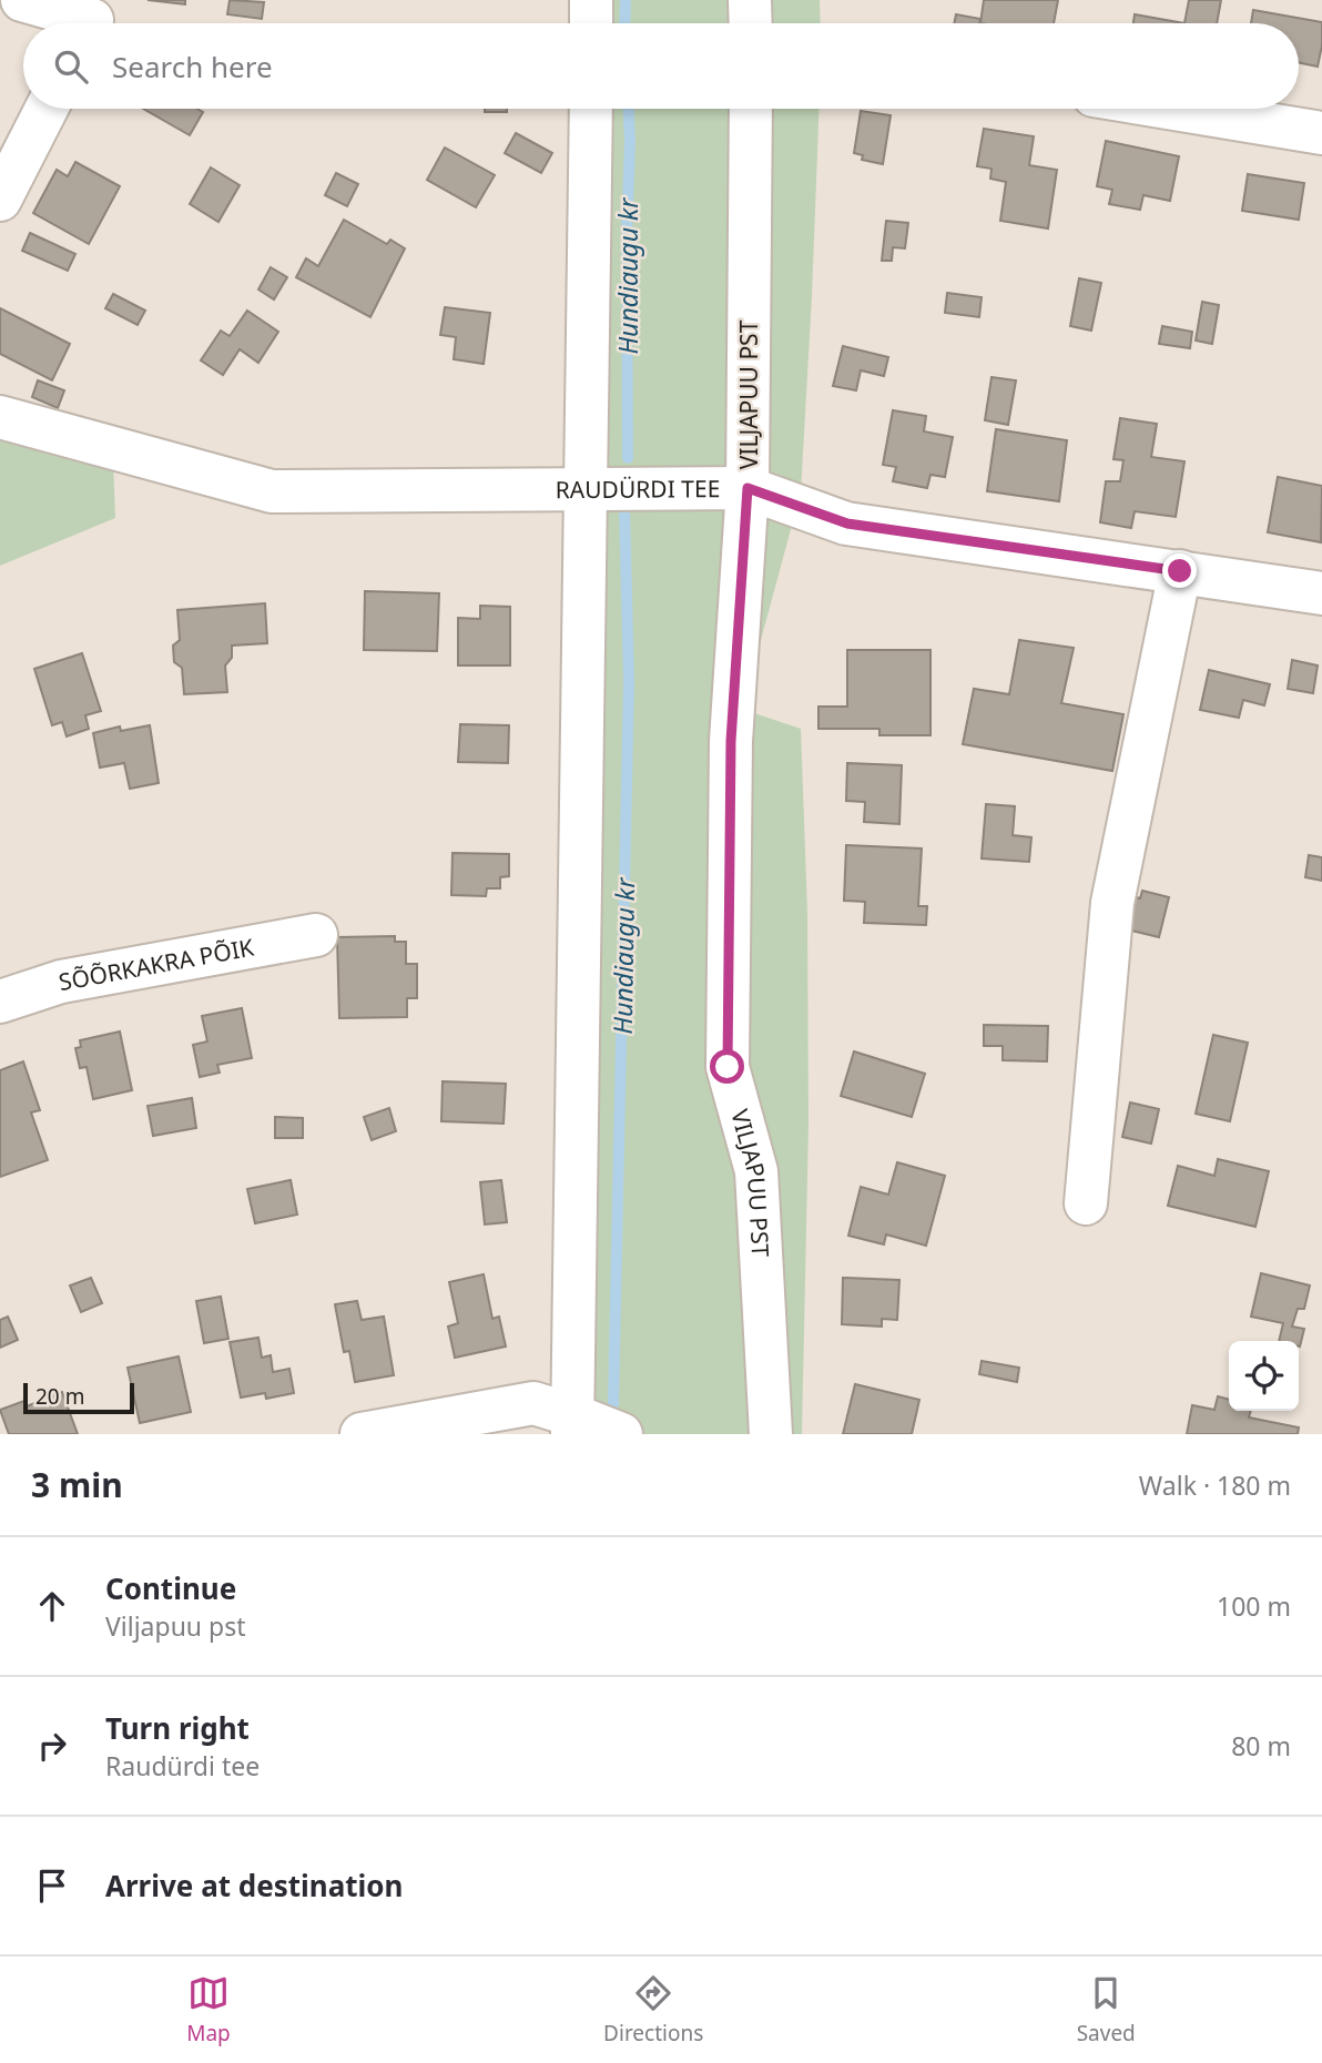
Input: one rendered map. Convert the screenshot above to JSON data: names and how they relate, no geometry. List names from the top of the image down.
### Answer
{
  "streets": {
    "street": ["VILJAPUU PST", "RAUDÜRDI TEE", "SÕÕRKAKRA PÕIK"]
  },
  "crossings": [
    ["VILJAPUU PST", "RAUDÜRDI TEE"]
  ],
  "water": ["Hundiaugu kr"],
  "scale_bar": "20 m",
  "page": {
    "search": "Search here",
    "scale": "20 m",
    "heading": ["3 min", "Walk · 180 m"],
    "list": [
      ["Continue", "Viljapuu pst", "100 m"],
      ["Turn right", "Raudürdi tee", "80 m"],
      "Arrive at destination"
    ],
    "nav": ["Map", "Directions", "Saved"]
  }
}
